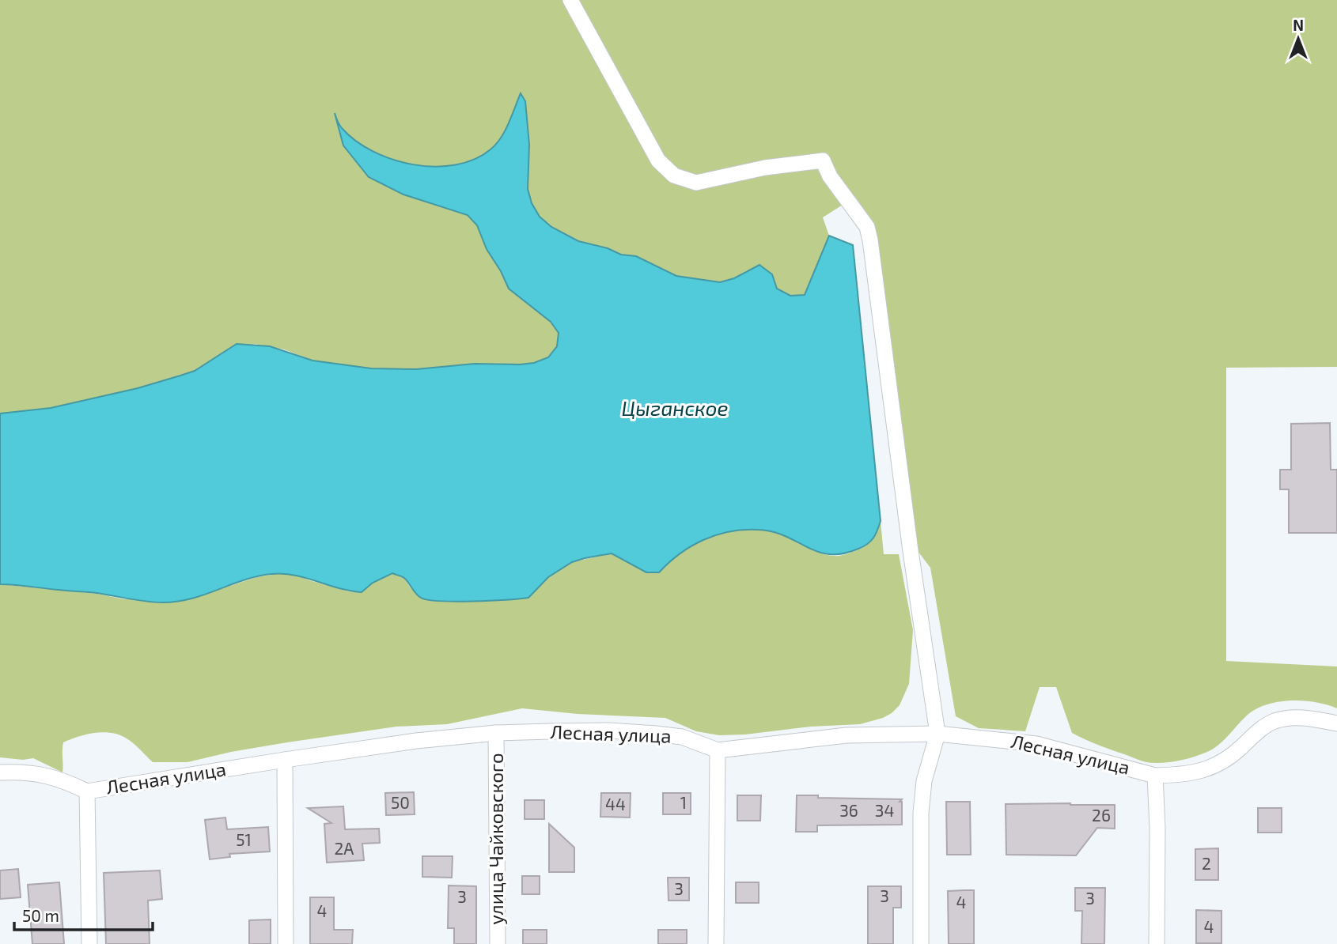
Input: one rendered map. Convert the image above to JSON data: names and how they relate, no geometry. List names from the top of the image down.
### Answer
{
  "streets": {
    "street": ["Лесная улица", "улица Чайковского"]
  },
  "crossings": [
    ["Лесная улица", "улица Чайковского"]
  ],
  "water": ["Цыганское"],
  "house_numbers": [
    "50",
    "1",
    "44",
    "36",
    "34",
    "26",
    "51",
    "2А",
    "2",
    "3",
    "3",
    "3",
    "3",
    "4",
    "4",
    "4"
  ],
  "scale_bar": "50 m",
  "north": "top"
}
